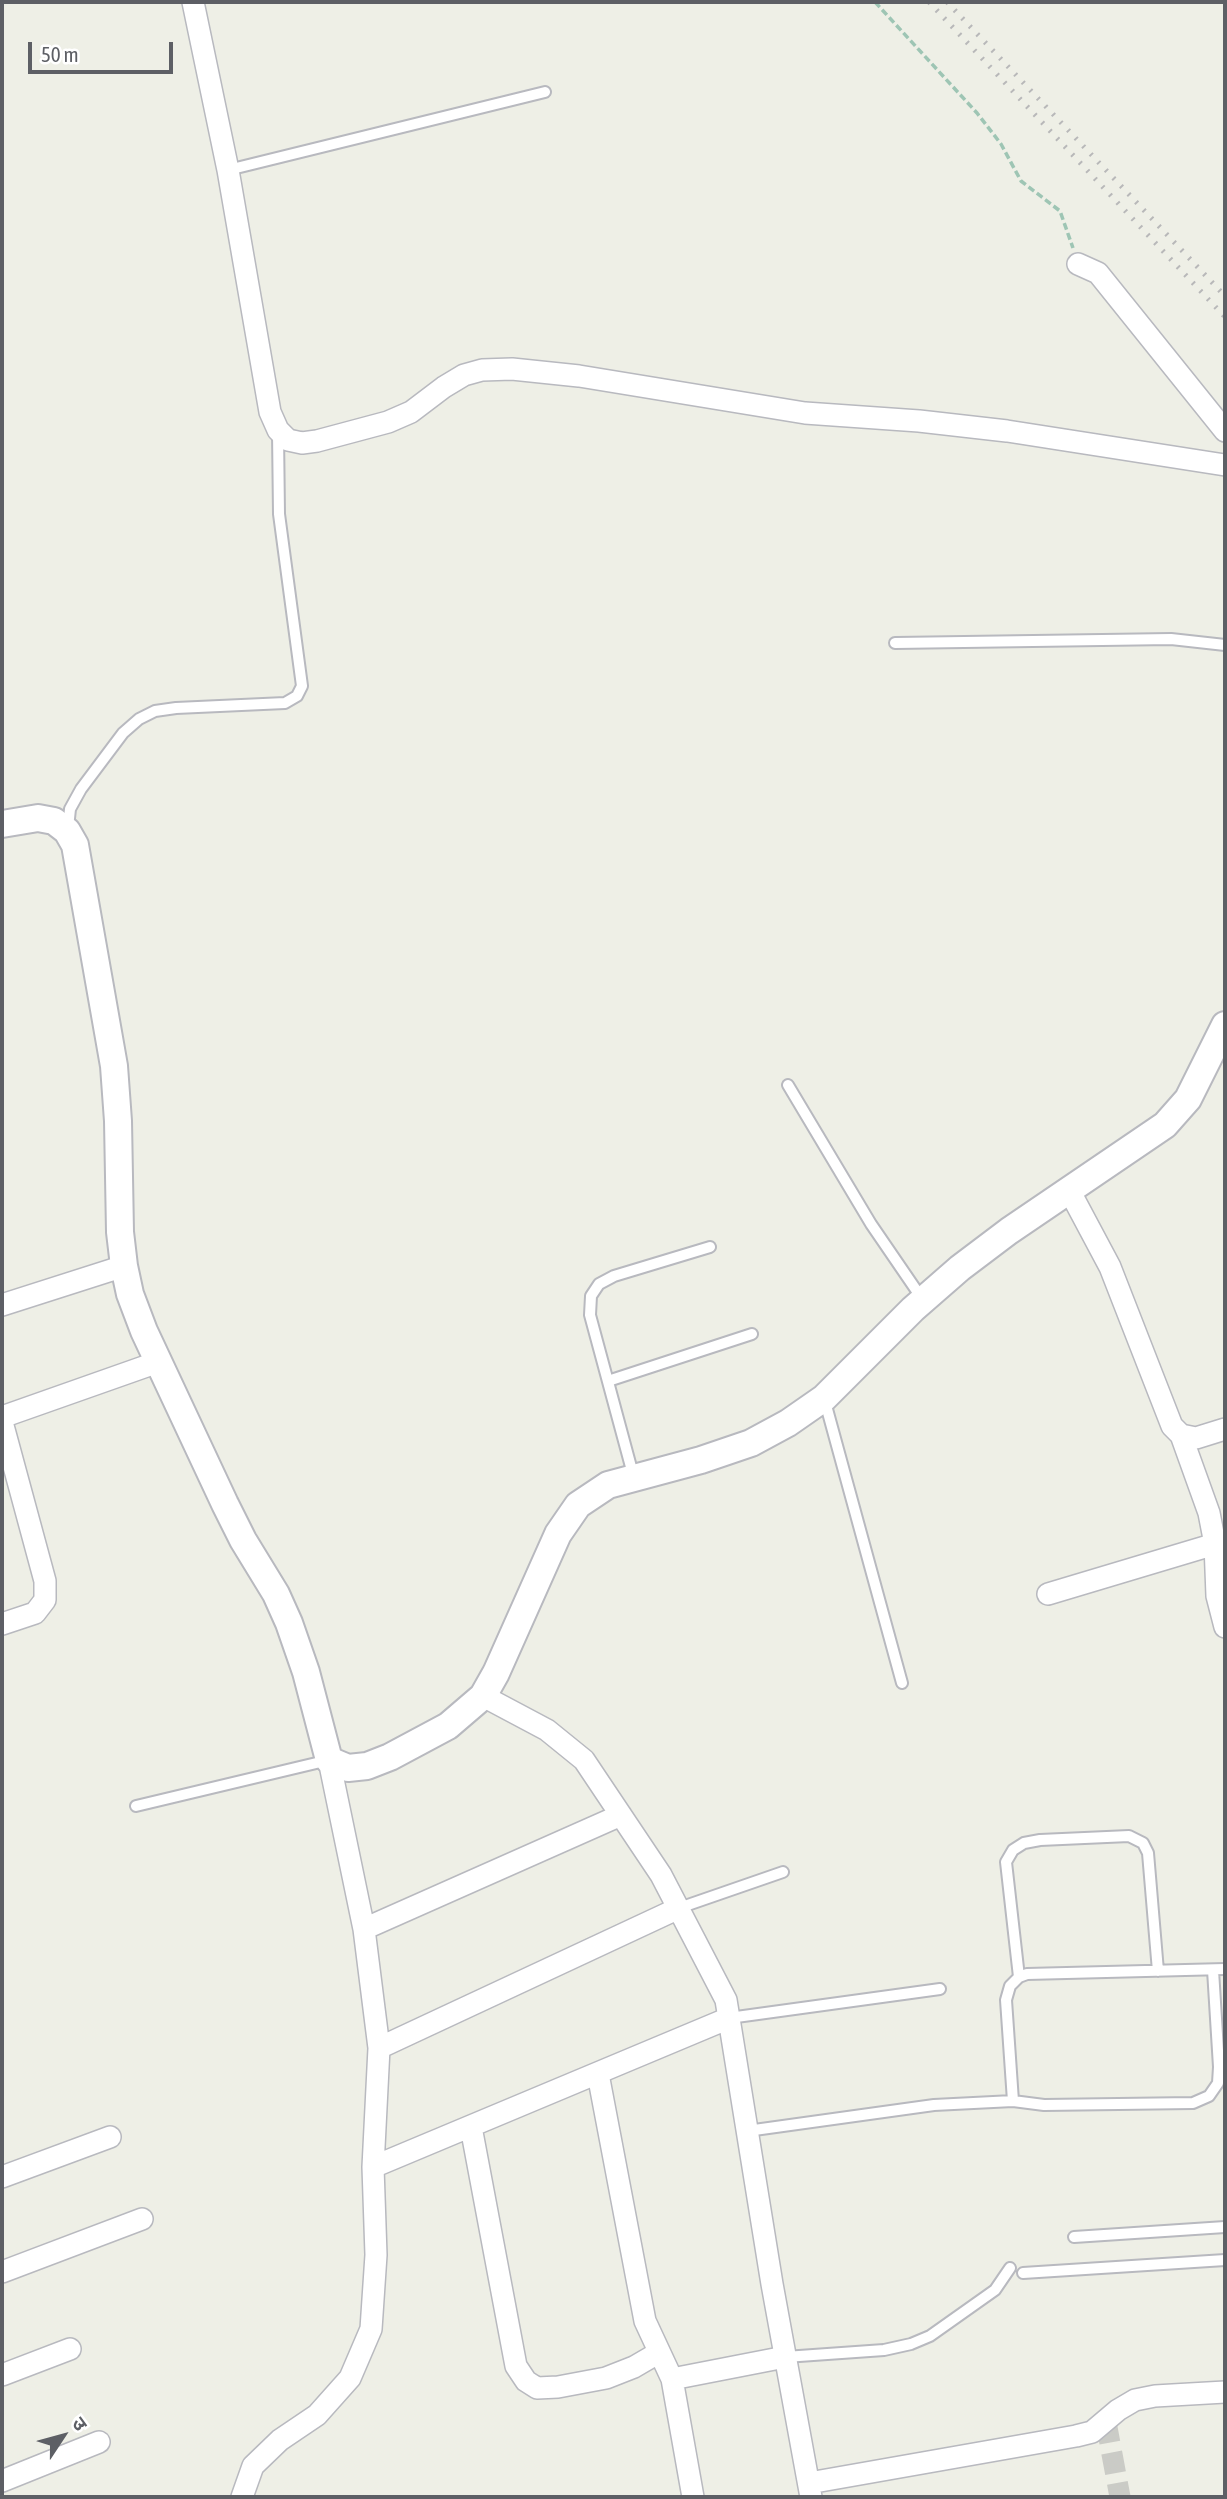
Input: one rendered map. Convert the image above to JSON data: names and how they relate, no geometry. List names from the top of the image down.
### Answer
{
  "scale_bar": "50 m",
  "north": "top right"
}
